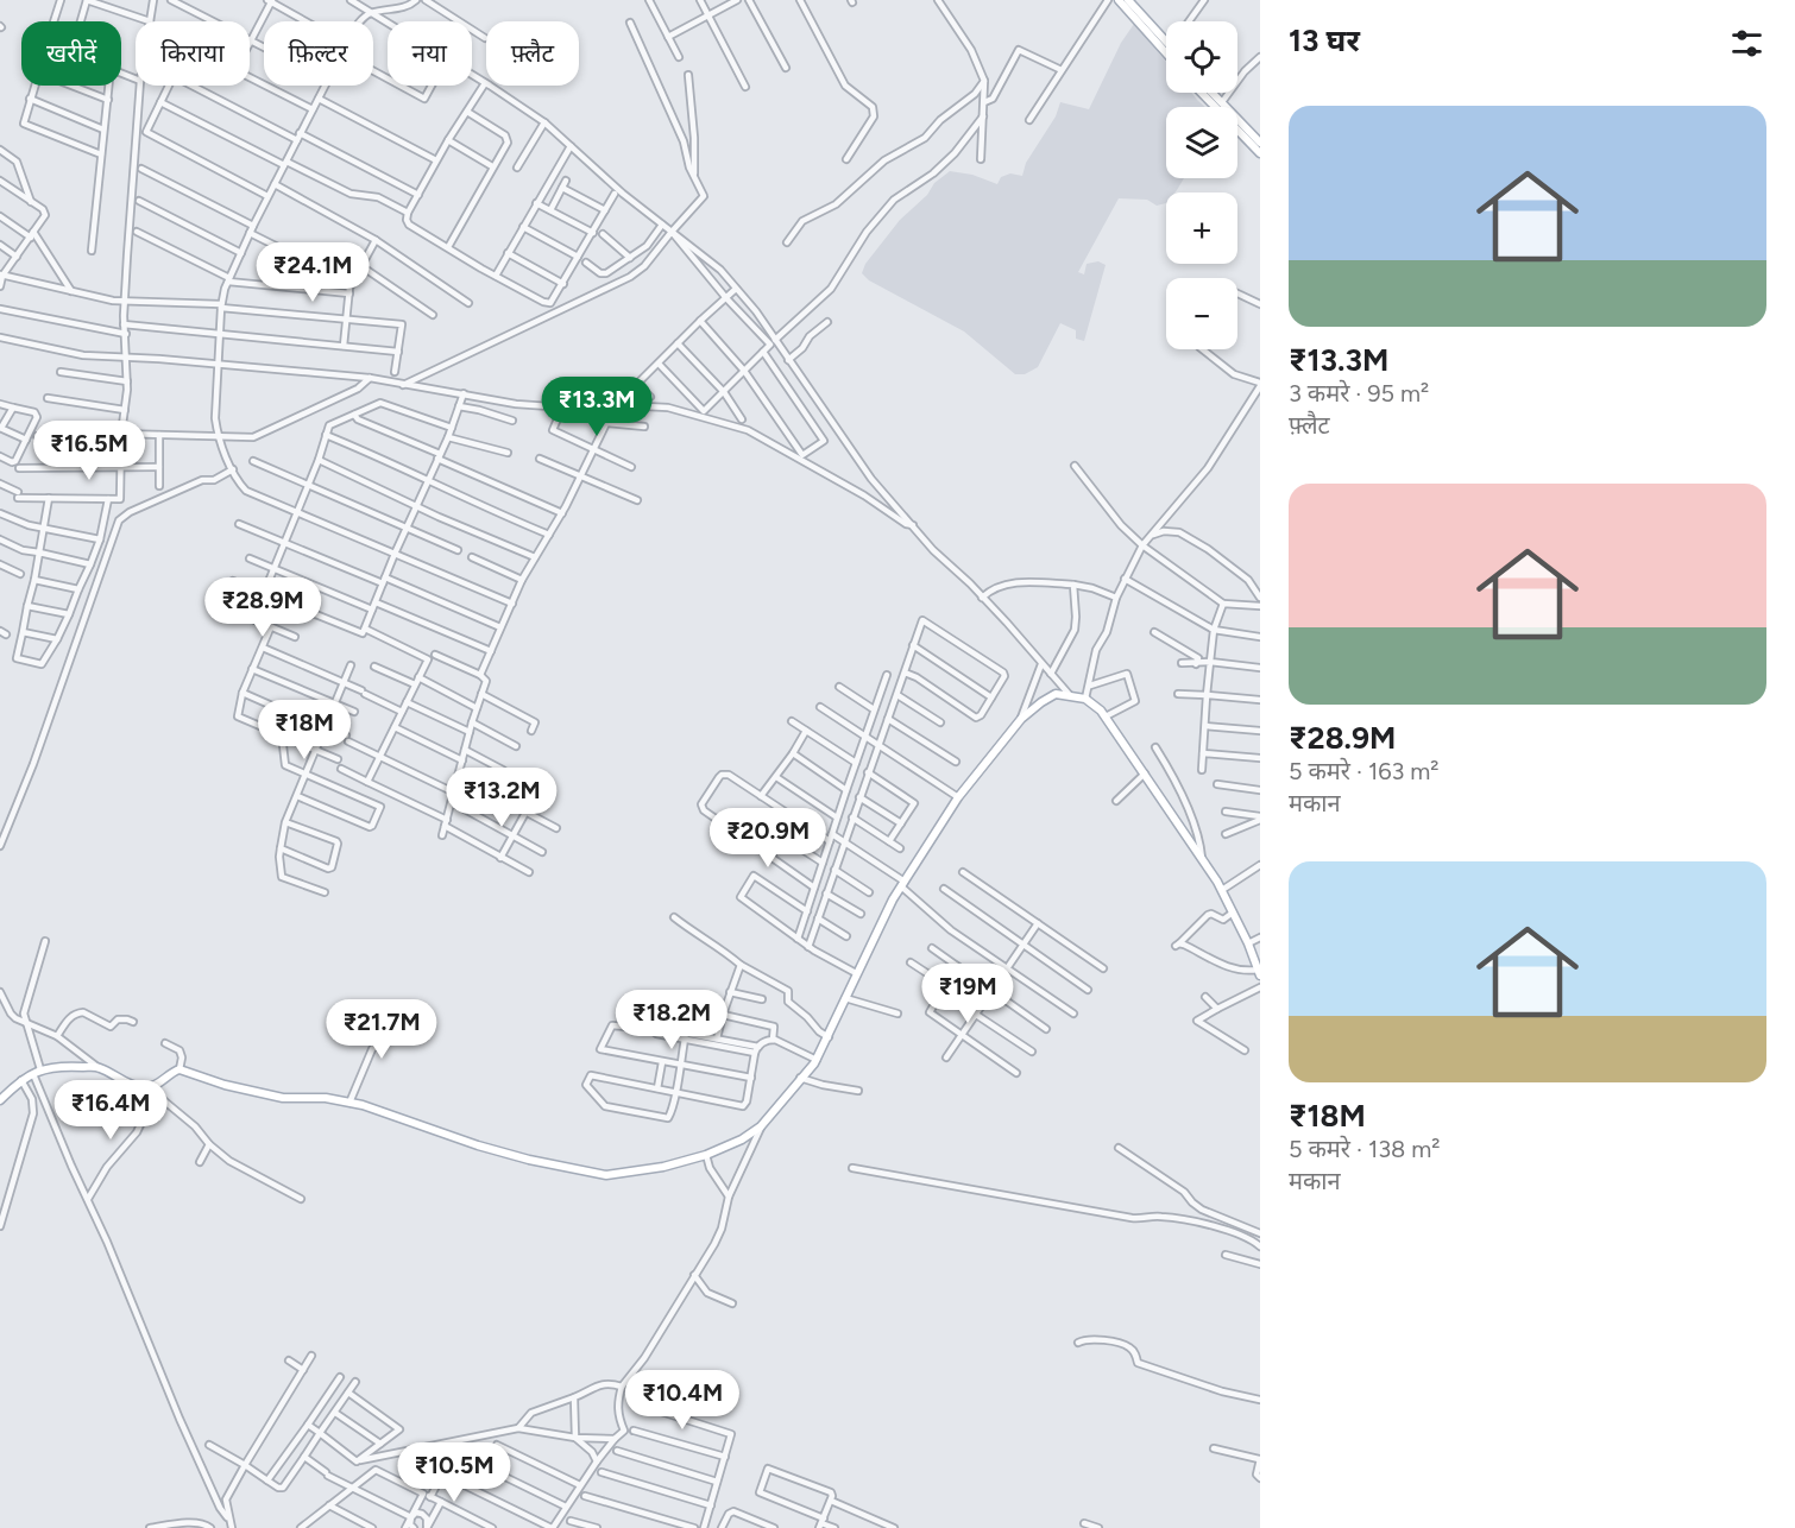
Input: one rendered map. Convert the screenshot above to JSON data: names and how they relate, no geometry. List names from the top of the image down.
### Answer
{
  "page": {
    "heading": "13 घर",
    "map_buttons": ["+", "−"],
    "chip": [
      "खरीदें",
      "किराया",
      "फ़िल्टर",
      "नया",
      "फ़्लैट"
    ],
    "list": [
      {
        "name": "₹13.3M",
        "note": "3 कमरे · 95 m² · फ़्लैट"
      },
      {
        "name": "₹28.9M",
        "note": "5 कमरे · 163 m² · मकान"
      },
      {
        "name": "₹18M",
        "note": "5 कमरे · 138 m² · मकान"
      }
    ],
    "price": [
      "₹24.1M",
      "₹13.3M",
      "₹16.5M",
      "₹28.9M",
      "₹18M",
      "₹13.2M",
      "₹20.9M",
      "₹19M",
      "₹18.2M",
      "₹21.7M",
      "₹16.4M",
      "₹10.4M",
      "₹10.5M"
    ]
  }
}
